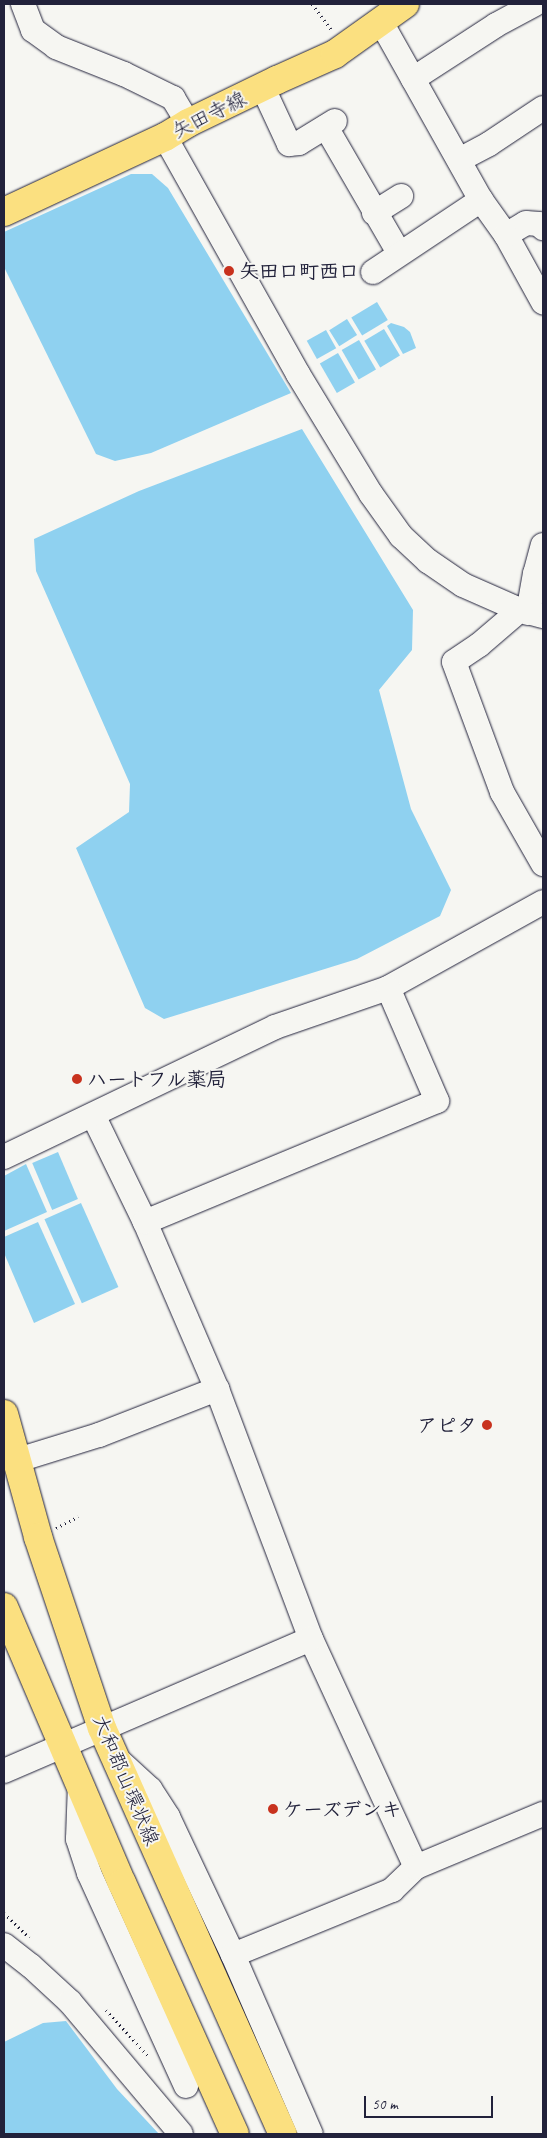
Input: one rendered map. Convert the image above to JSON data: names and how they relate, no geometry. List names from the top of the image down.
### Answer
{
  "streets": {
    "main road": ["矢田寺線", "大和郡山環状線"]
  },
  "places": [
    "矢田口町西口",
    "ハートフル薬局",
    "アピタ",
    "ケーズデンキ"
  ],
  "scale_bar": "50 m"
}
